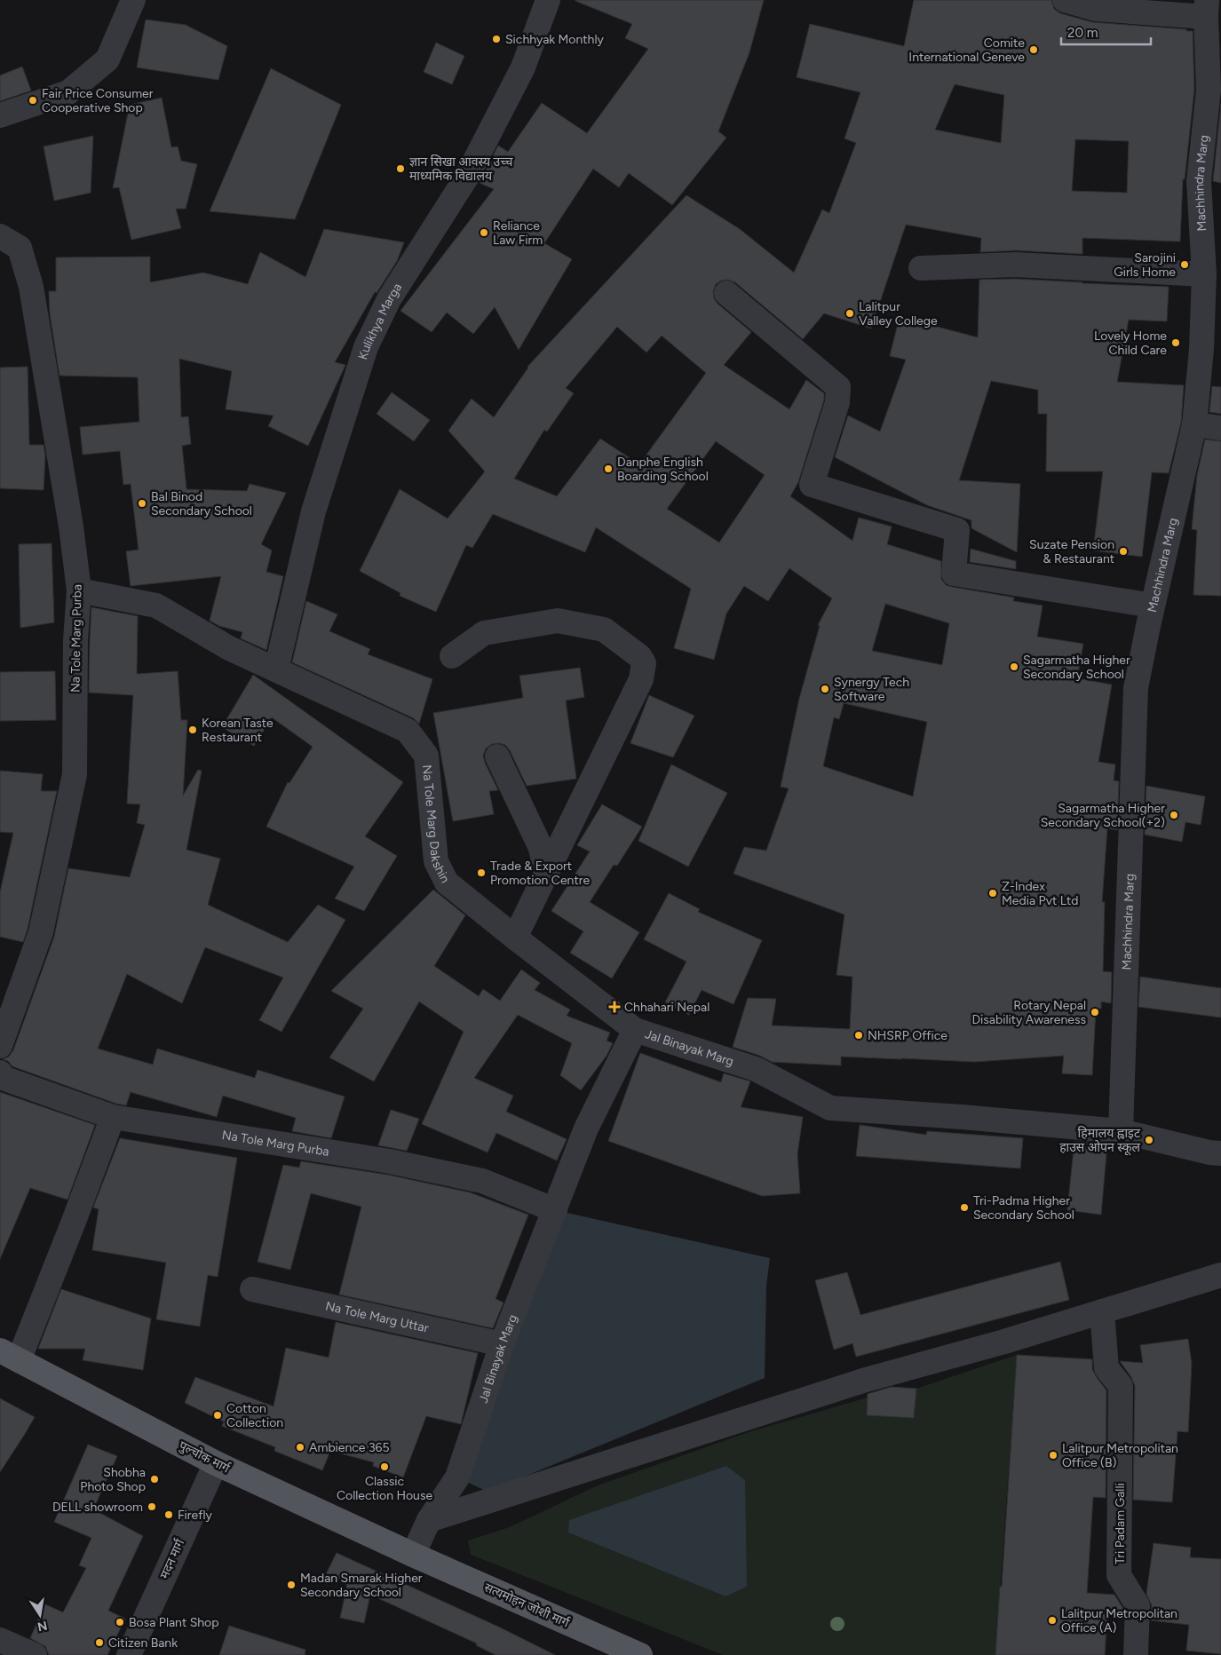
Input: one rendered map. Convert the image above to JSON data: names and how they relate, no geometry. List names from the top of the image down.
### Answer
{
  "streets": {
    "main road": ["पुल्चोक मार्ग", "सत्यमोहन जोशी मार्ग"],
    "street": [
      "Machhindra Marg",
      "Kulikhya Marga",
      "Na Tole Marg Purba",
      "Na Tole Marg Dakshin",
      "Jal Binayak Marg",
      "Na Tole Marg Uttar",
      "Tri Padam Galli",
      "मदन मार्ग"
    ]
  },
  "crossings": [
    ["Machhindra Marg", "Jal Binayak Marg"],
    ["Kulikhya Marga", "Na Tole Marg Dakshin"],
    ["Na Tole Marg Purba", "Na Tole Marg Dakshin"],
    ["Na Tole Marg Purba", "Jal Binayak Marg"],
    ["Na Tole Marg Dakshin", "Jal Binayak Marg"],
    ["Jal Binayak Marg", "Na Tole Marg Uttar"],
    ["Jal Binayak Marg", "पुल्चोक मार्ग"],
    ["Jal Binayak Marg", "सत्यमोहन जोशी मार्ग"],
    ["पुल्चोक मार्ग", "मदन मार्ग"],
    ["पुल्चोक मार्ग", "सत्यमोहन जोशी मार्ग"]
  ],
  "places": {
    "other": [
      "Sichhyak Monthly",
      "Comite International Geneve",
      "Fair Price Consumer Cooperative Shop",
      "ज्ञान सिखा आवस्य उच्च माध्यमिक विद्यालय",
      "Reliance Law Firm",
      "Sarojini Girls Home",
      "Lalitpur Valley College",
      "Lovely Home Child Care",
      "Danphe English Boarding School",
      "Bal Binod Secondary School",
      "Suzate Pension & Restaurant",
      "Sagarmatha Higher Secondary School",
      "Synergy Tech Software",
      "Korean Taste Restaurant",
      "Sagarmatha Higher Secondary School(+2)",
      "Trade & Export Promotion Centre",
      "Z-Index Media Pvt Ltd",
      "Rotary Nepal Disability Awareness",
      "NHSRP Office",
      "हिमालय ह्वाइट हाउस ओपन स्कूल",
      "Tri-Padma Higher Secondary School",
      "Cotton Collection",
      "Ambience 365",
      "Lalitpur Metropolitan Office (B)",
      "Classic Collection House",
      "Shobha Photo Shop",
      "DELL showroom",
      "Firefly",
      "Madan Smarak Higher Secondary School",
      "Lalitpur Metropolitan Office (A)",
      "Bosa Plant Shop",
      "Citizen Bank"
    ],
    "health": ["Chhahari Nepal"]
  },
  "scale_bar": "20 m",
  "north": "bottom"
}
